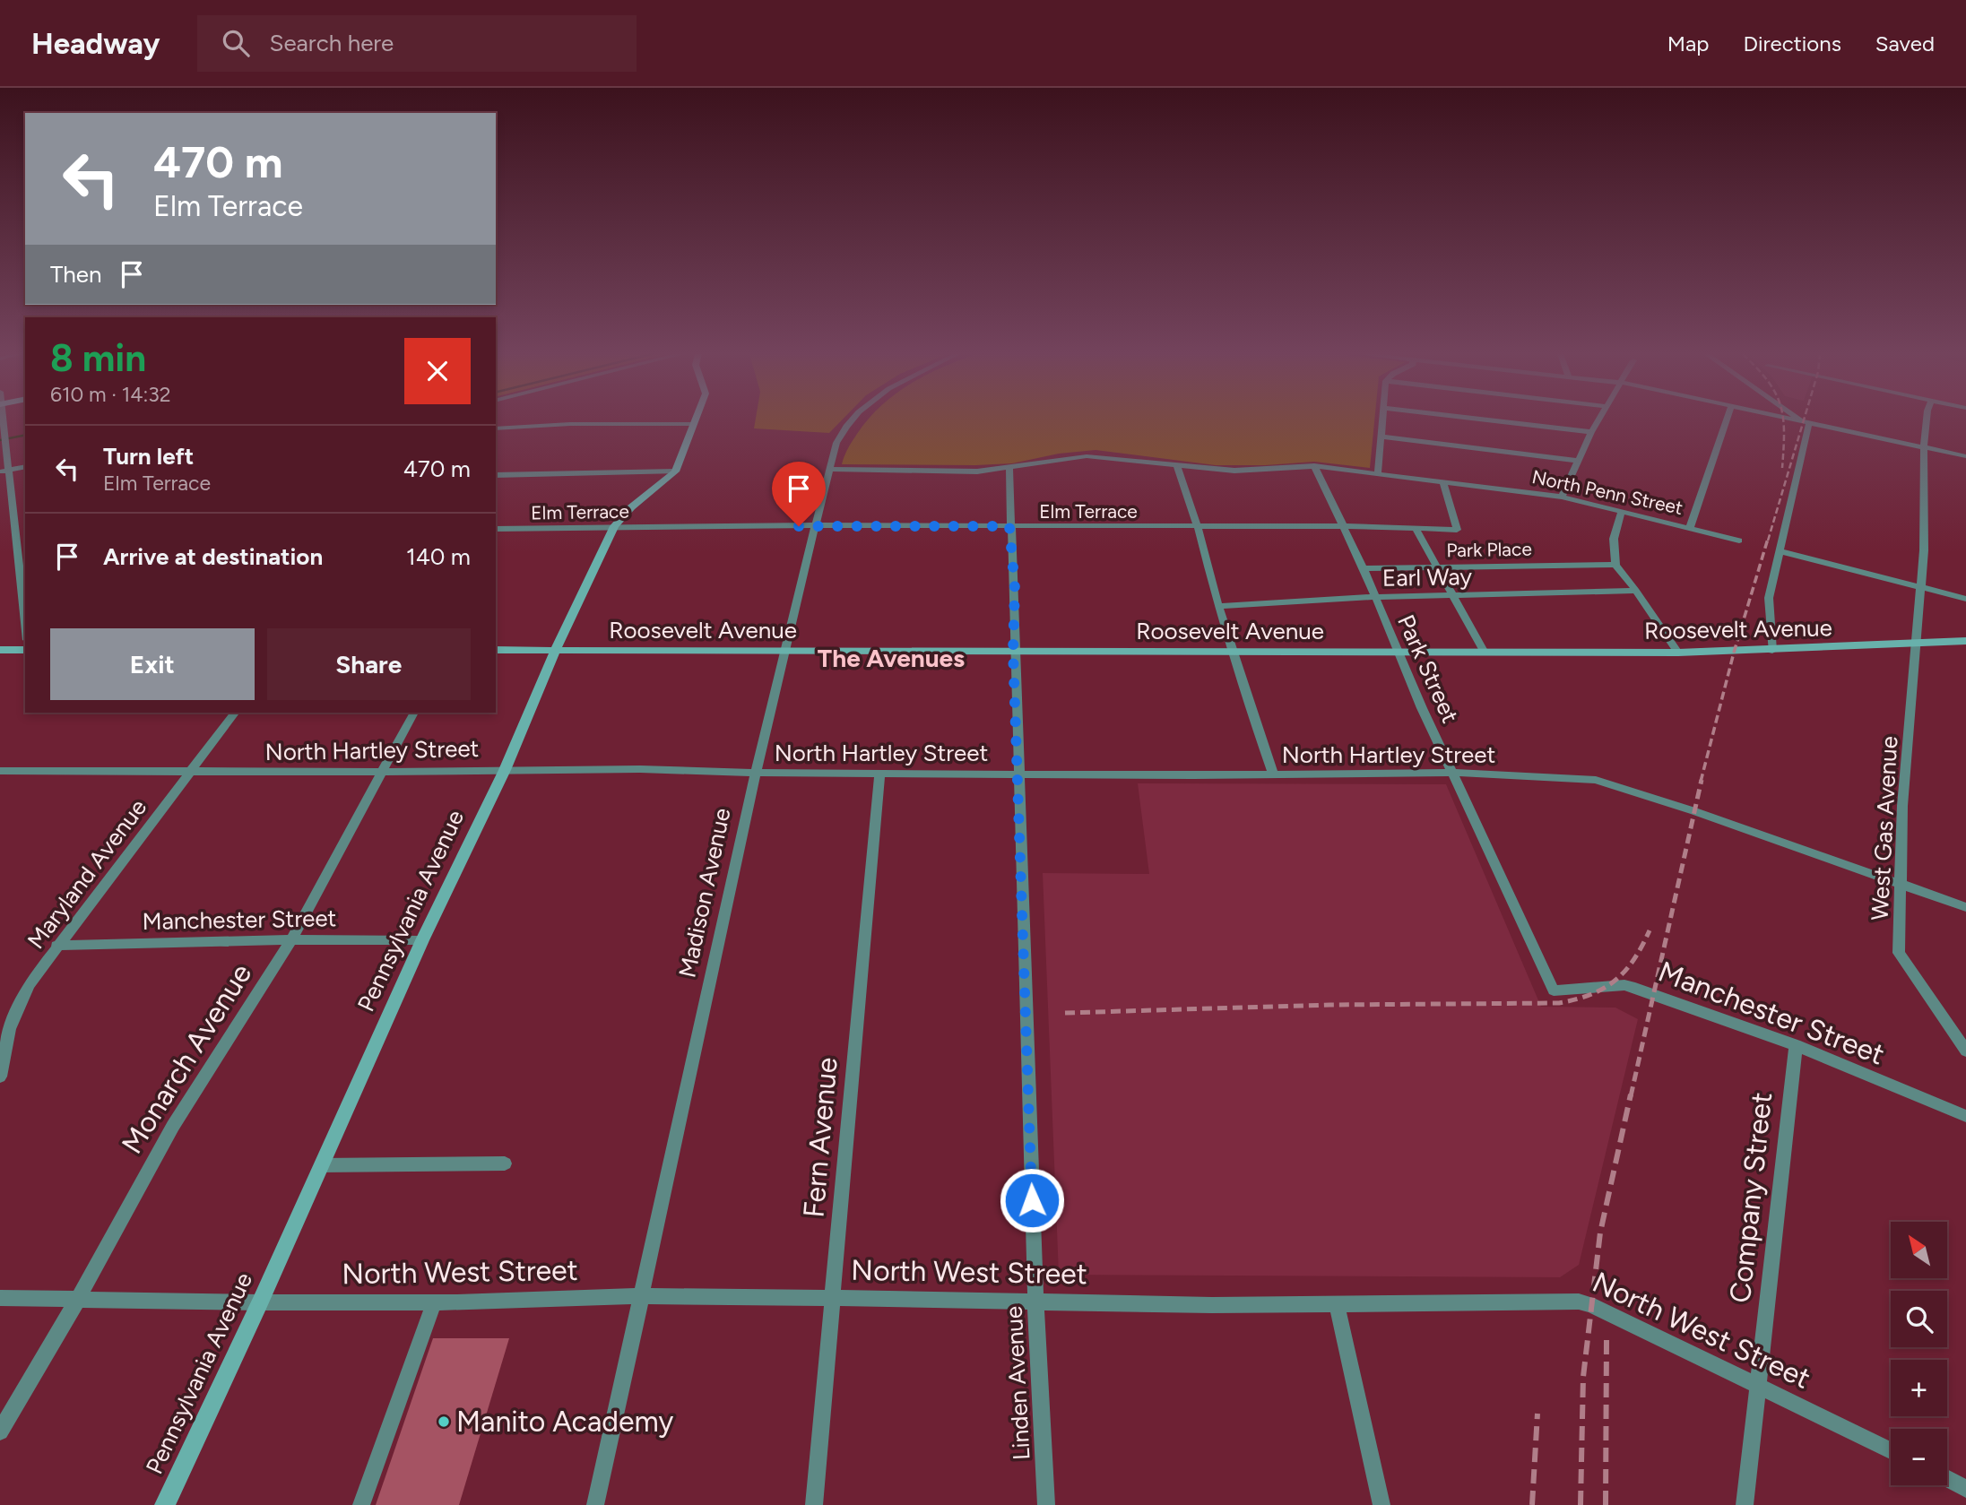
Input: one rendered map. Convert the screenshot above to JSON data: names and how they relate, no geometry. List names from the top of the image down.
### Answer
{
  "streets": {
    "street": [
      "North Penn Street",
      "Elm Terrace",
      "Park Place",
      "Earl Way",
      "Roosevelt Avenue",
      "Park Street",
      "North Hartley Street",
      "West Gas Avenue",
      "Maryland Avenue",
      "Madison Avenue",
      "Pennsylvania Avenue",
      "Manchester Street",
      "Monarch Avenue",
      "Fern Avenue",
      "Company Street",
      "North West Street",
      "Linden Avenue"
    ]
  },
  "crossings": [
    ["North Penn Street", "Elm Terrace"],
    ["North Penn Street", "Park Street"],
    ["North Penn Street", "Madison Avenue"],
    ["North Penn Street", "Linden Avenue"],
    ["Elm Terrace", "Park Street"],
    ["Elm Terrace", "Madison Avenue"],
    ["Elm Terrace", "Pennsylvania Avenue"],
    ["Elm Terrace", "Linden Avenue"],
    ["Park Place", "Park Street"],
    ["Earl Way", "Park Street"],
    ["Roosevelt Avenue", "Park Street"],
    ["Roosevelt Avenue", "West Gas Avenue"],
    ["Roosevelt Avenue", "Madison Avenue"],
    ["Roosevelt Avenue", "Pennsylvania Avenue"],
    ["Roosevelt Avenue", "Linden Avenue"],
    ["Park Street", "North Hartley Street"],
    ["Park Street", "Manchester Street"],
    ["North Hartley Street", "West Gas Avenue"],
    ["North Hartley Street", "Maryland Avenue"],
    ["North Hartley Street", "Madison Avenue"],
    ["North Hartley Street", "Pennsylvania Avenue"],
    ["North Hartley Street", "Monarch Avenue"],
    ["North Hartley Street", "Fern Avenue"],
    ["North Hartley Street", "Linden Avenue"],
    ["Maryland Avenue", "Manchester Street"],
    ["Madison Avenue", "North West Street"],
    ["Pennsylvania Avenue", "Manchester Street"],
    ["Pennsylvania Avenue", "North West Street"],
    ["Manchester Street", "Monarch Avenue"],
    ["Manchester Street", "Company Street"],
    ["Monarch Avenue", "North West Street"],
    ["Fern Avenue", "North West Street"],
    ["Company Street", "North West Street"],
    ["North West Street", "Linden Avenue"]
  ],
  "districts": ["The Avenues"],
  "places": ["Manito Academy"],
  "north": "top left",
  "page": {
    "header": "Headway",
    "search": "Search here",
    "nav": ["Map", "Directions", "Saved"],
    "turn": ["470 m", "Elm Terrace"],
    "then": "Then",
    "heading": ["8 min", "610 m · 14:32"],
    "list": [
      {
        "name": "Turn left",
        "note": "Elm Terrace",
        "value": "470 m"
      },
      {
        "name": "Arrive at destination",
        "value": "140 m"
      }
    ],
    "buttons": ["Exit", "Share"],
    "map_buttons": ["+", "−"]
  }
}
